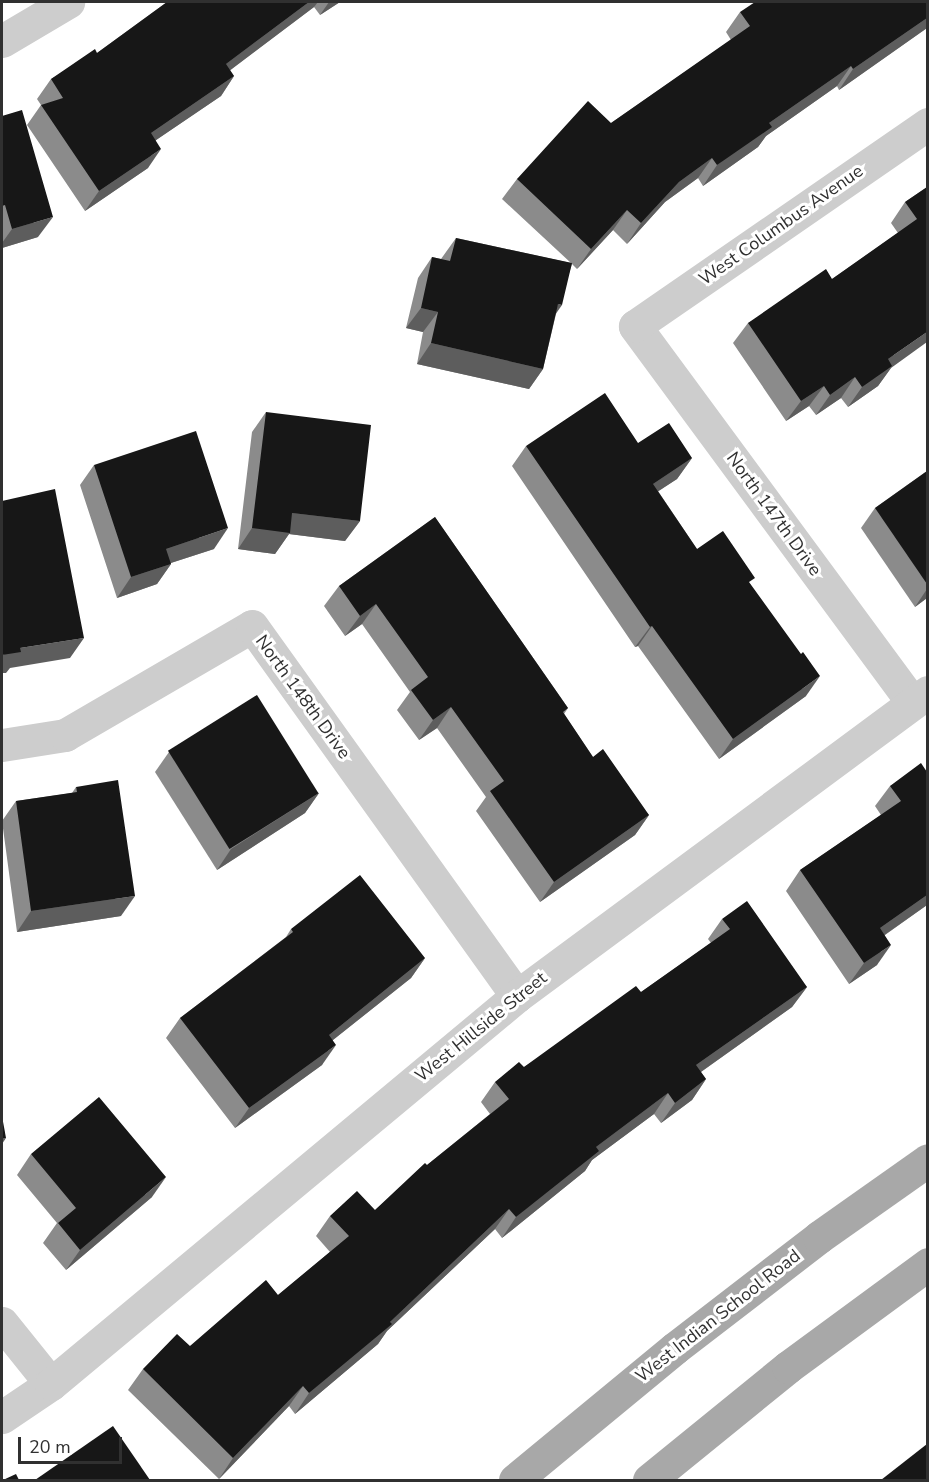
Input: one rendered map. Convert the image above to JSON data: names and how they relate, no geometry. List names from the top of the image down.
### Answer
{
  "streets": {
    "main road": ["West Indian School Road"],
    "street": [
      "West Columbus Avenue",
      "North 147th Drive",
      "North 148th Drive",
      "West Hillside Street"
    ]
  },
  "crossings": [
    ["West Columbus Avenue", "North 147th Drive"],
    ["North 147th Drive", "West Hillside Street"],
    ["North 148th Drive", "West Hillside Street"]
  ],
  "scale_bar": "20 m"
}
